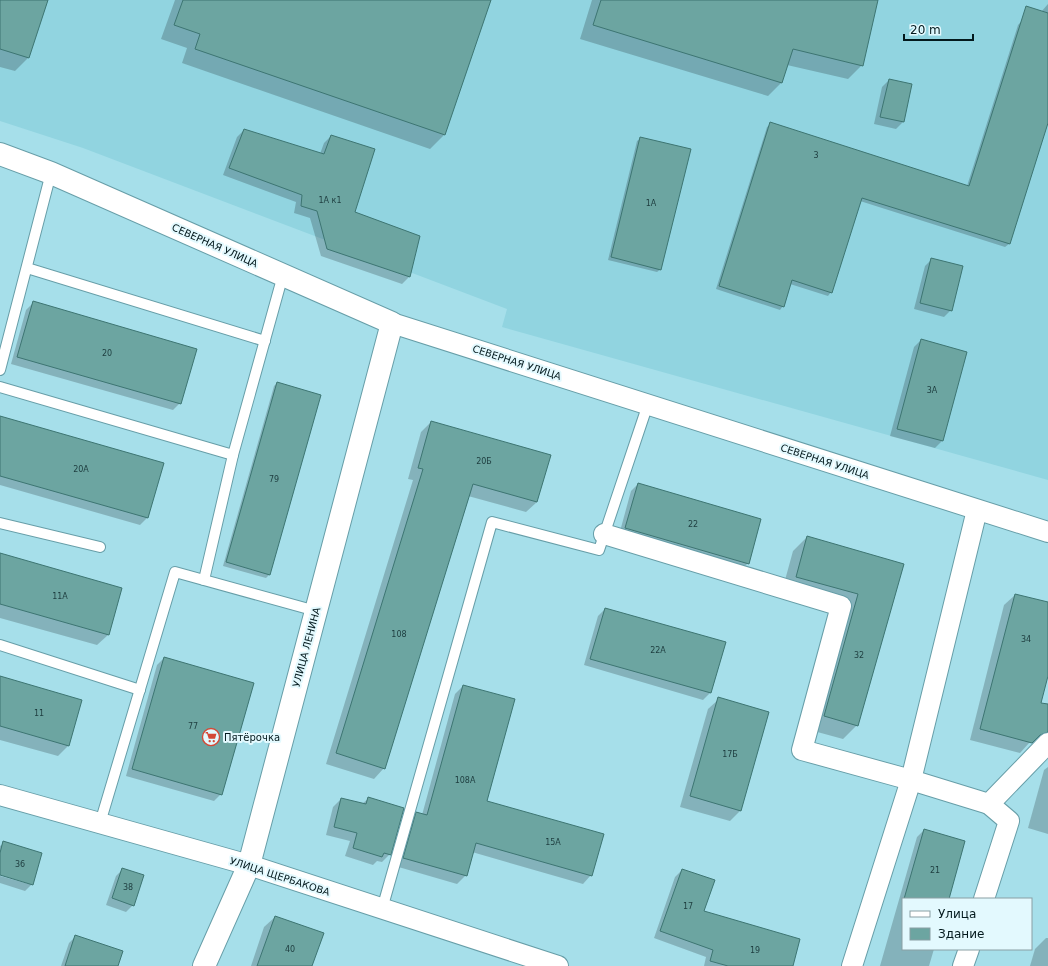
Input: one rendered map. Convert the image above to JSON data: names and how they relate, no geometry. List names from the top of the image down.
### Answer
{
  "streets": {
    "street": ["СЕВЕРНАЯ УЛИЦА", "УЛИЦА ЛЕНИНА", "УЛИЦА ЩЕРБАКОВА"]
  },
  "crossings": [
    ["СЕВЕРНАЯ УЛИЦА", "УЛИЦА ЛЕНИНА"],
    ["УЛИЦА ЛЕНИНА", "УЛИЦА ЩЕРБАКОВА"]
  ],
  "places": {
    "supermarket": ["Пятёрочка"]
  },
  "house_numbers": [
    "3",
    "1А к1",
    "1А",
    "20",
    "3А",
    "20Б",
    "20А",
    "79",
    "22",
    "11А",
    "108",
    "34",
    "22А",
    "32",
    "11",
    "77",
    "17Б",
    "108А",
    "15А",
    "36",
    "21",
    "38",
    "17",
    "40",
    "19"
  ],
  "legend": ["Улица", "Здание"],
  "scale_bar": "20 m"
}
